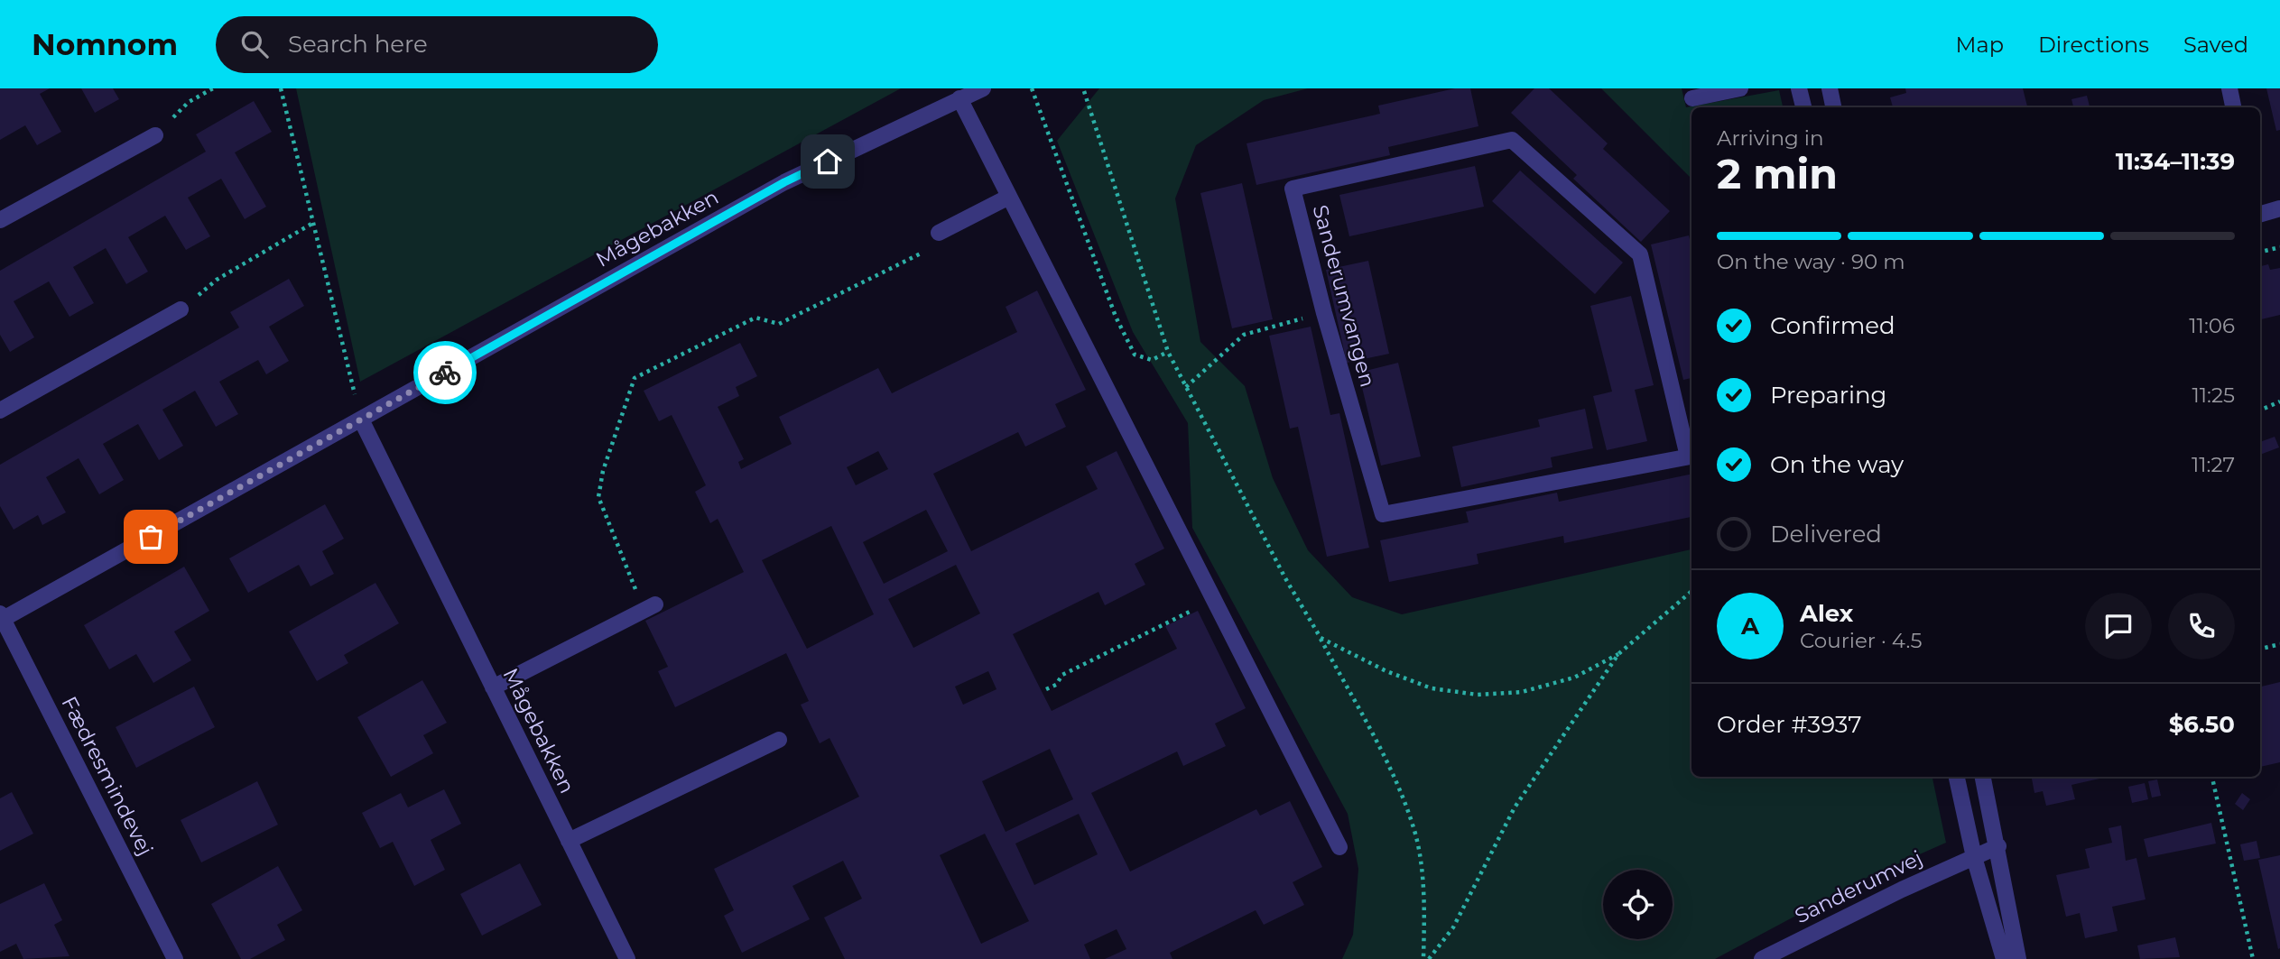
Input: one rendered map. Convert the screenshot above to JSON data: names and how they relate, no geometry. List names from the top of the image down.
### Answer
{
  "streets": {
    "street": [
      "Mågebakken",
      "Sanderumvangen",
      "Fædresmindevej",
      "Sanderumvej"
    ]
  },
  "crossings": [
    ["Mågebakken", "Fædresmindevej"]
  ],
  "page": {
    "header": "Nomnom",
    "search": "Search here",
    "nav": ["Map", "Directions", "Saved"],
    "heading": ["2 min", "Arriving in", "11:34–11:39"],
    "panel": [
      "Alex",
      "Courier · 4.5",
      "Order #3937",
      "$6.50"
    ],
    "bar": "On the way · 90 m",
    "list": [
      ["Confirmed", "11:06"],
      ["Preparing", "11:25"],
      ["On the way", "11:27"],
      "Delivered"
    ],
    "round": "A"
  }
}
